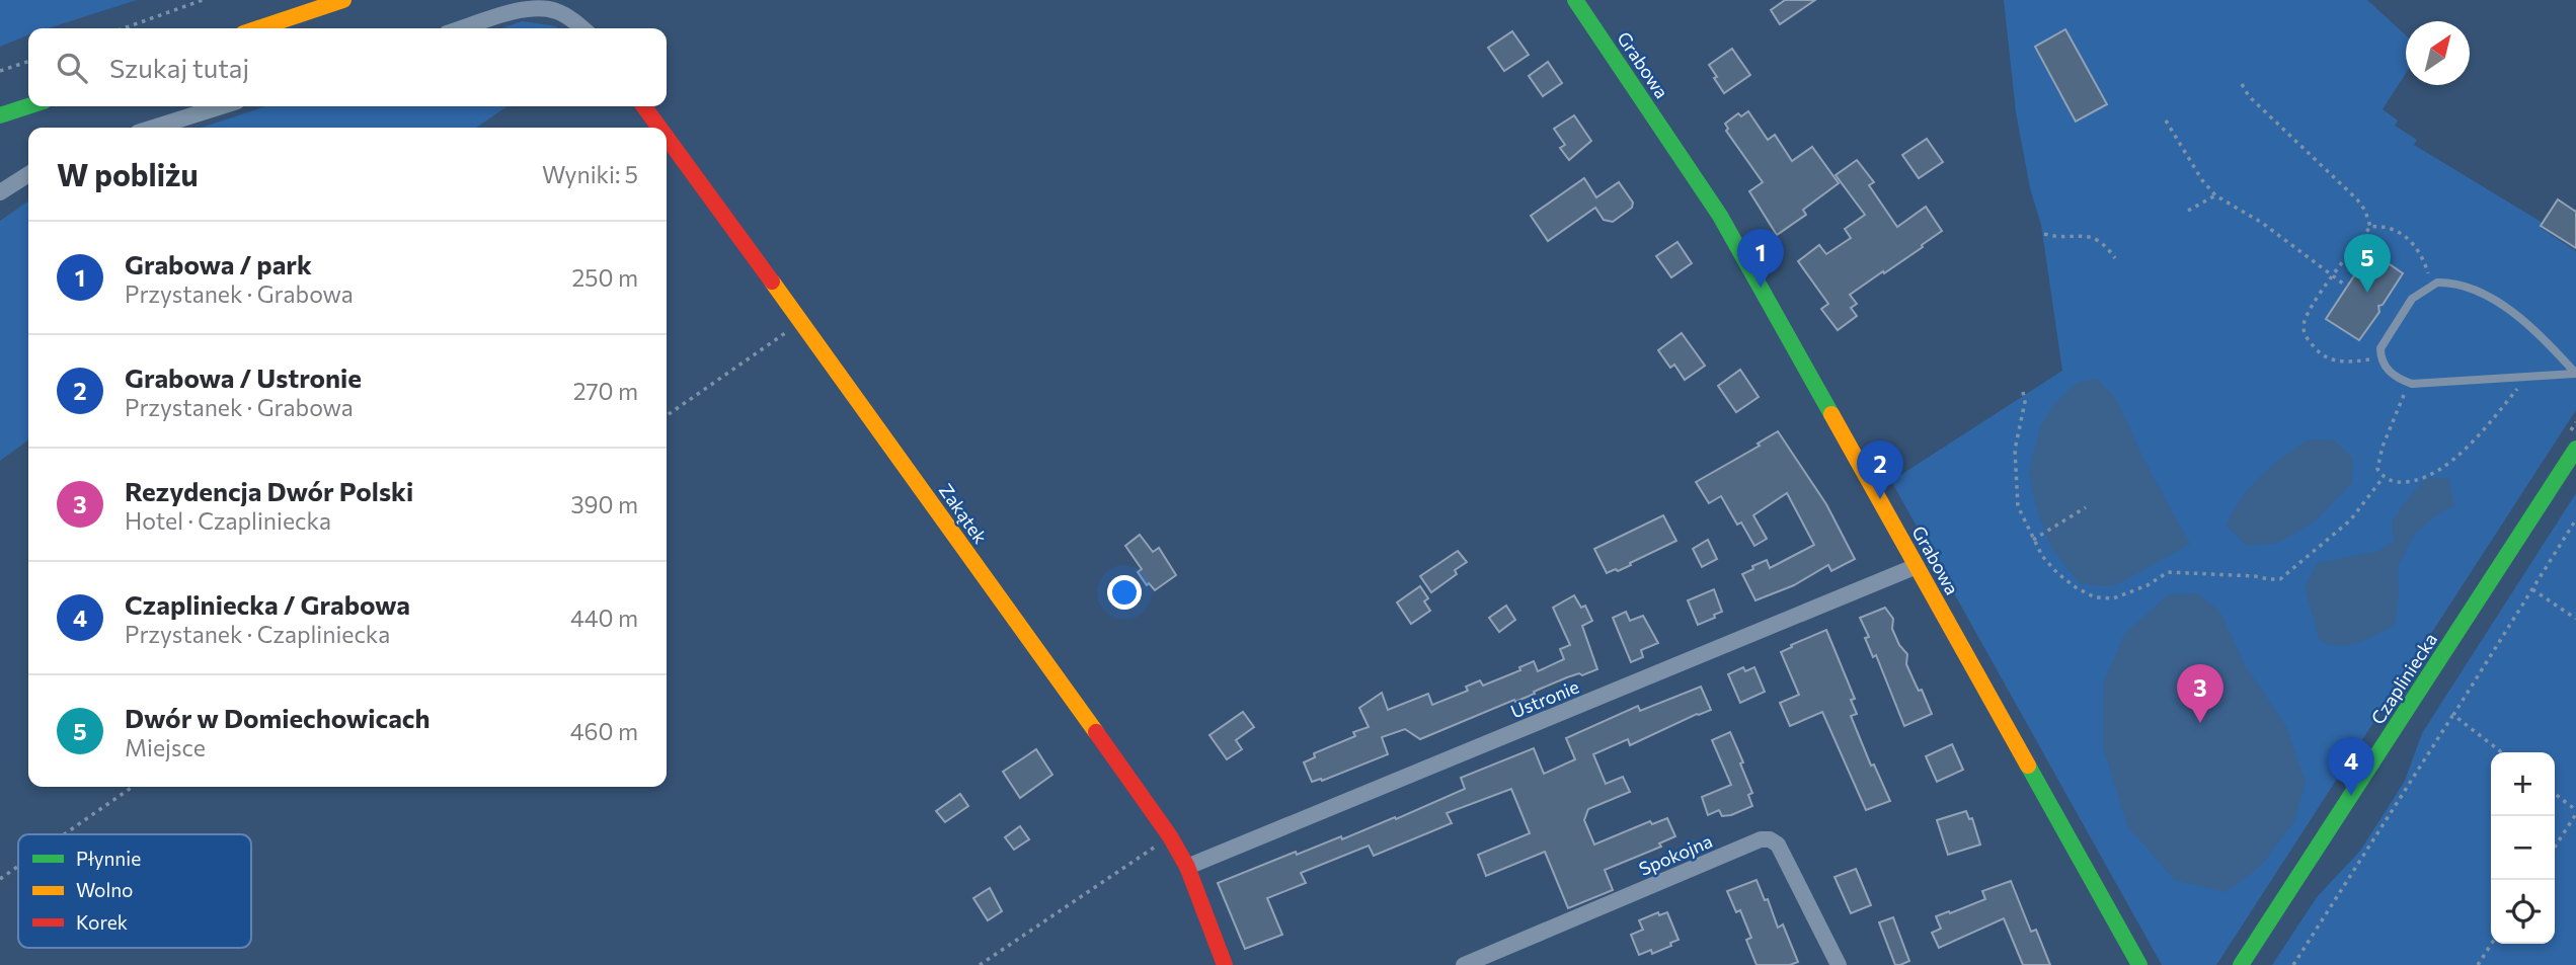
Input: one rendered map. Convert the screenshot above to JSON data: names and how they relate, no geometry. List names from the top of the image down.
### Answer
{
  "streets": {
    "street": [
      "Grabowa",
      "Zakątek",
      "Czapliniecka",
      "Ustronie",
      "Spokojna"
    ]
  },
  "crossings": [
    ["Grabowa", "Ustronie"],
    ["Zakątek", "Ustronie"]
  ],
  "legend": ["Płynnie", "Wolno", "Korek"],
  "north": "top right",
  "page": {
    "search": "Szukaj tutaj",
    "heading": ["W pobliżu", "Wyniki: 5"],
    "list": [
      {
        "mark": "1",
        "name": "Grabowa / park",
        "note": "Przystanek · Grabowa",
        "value": "250 m"
      },
      {
        "mark": "2",
        "name": "Grabowa / Ustronie",
        "note": "Przystanek · Grabowa",
        "value": "270 m"
      },
      {
        "mark": "3",
        "name": "Rezydencja Dwór Polski",
        "note": "Hotel · Czapliniecka",
        "value": "390 m"
      },
      {
        "mark": "4",
        "name": "Czapliniecka / Grabowa",
        "note": "Przystanek · Czapliniecka",
        "value": "440 m"
      },
      {
        "mark": "5",
        "name": "Dwór w Domiechowicach",
        "note": "Miejsce",
        "value": "460 m"
      }
    ],
    "pins": [
      "1",
      "5",
      "2",
      "3",
      "4"
    ],
    "map_buttons": ["+", "−"]
  }
}
